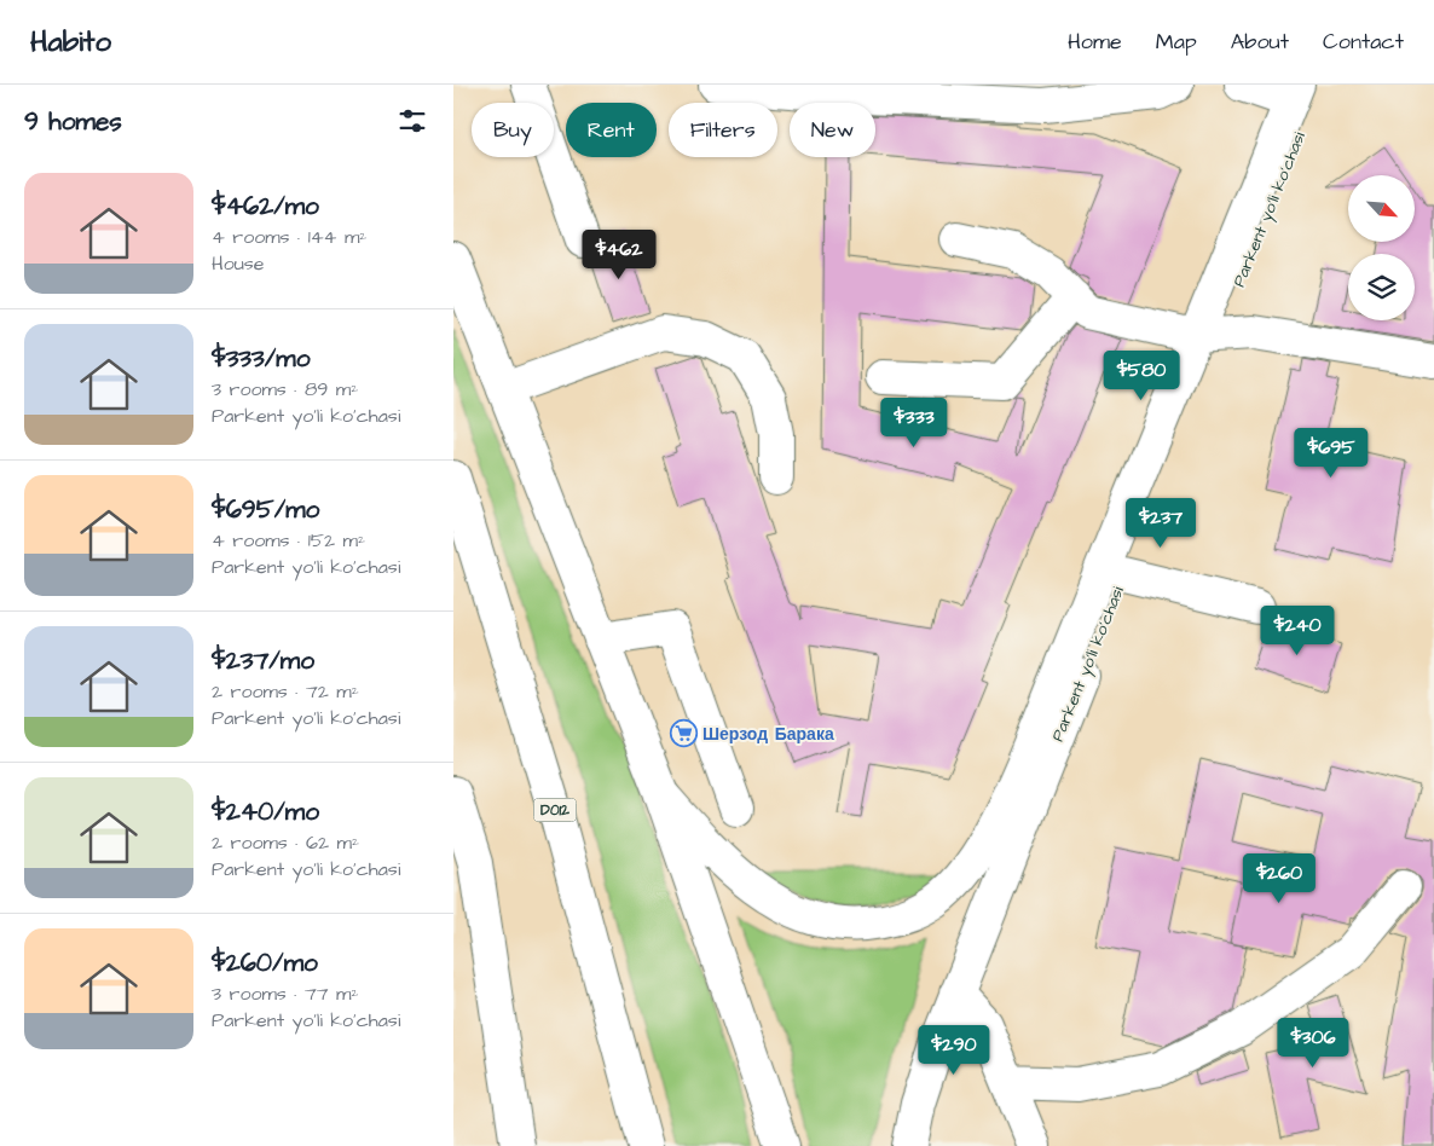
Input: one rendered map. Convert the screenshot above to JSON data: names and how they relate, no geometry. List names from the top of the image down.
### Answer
{
  "streets": {
    "main road": ["Parkent yo'li ko'chasi", "D012"]
  },
  "places": {
    "supermarket": ["Шерзод Барака"]
  },
  "north": "bottom right",
  "page": {
    "header": "Habito",
    "nav": [
      "Home",
      "Map",
      "About",
      "Contact"
    ],
    "heading": "9 homes",
    "chip": [
      "Buy",
      "Rent",
      "Filters",
      "New"
    ],
    "list": [
      {
        "name": "$462/mo",
        "note": "4 rooms · 144 m² · House"
      },
      {
        "name": "$333/mo",
        "note": "3 rooms · 89 m² · Parkent yo'li ko'chasi"
      },
      {
        "name": "$695/mo",
        "note": "4 rooms · 152 m² · Parkent yo'li ko'chasi"
      },
      {
        "name": "$237/mo",
        "note": "2 rooms · 72 m² · Parkent yo'li ko'chasi"
      },
      {
        "name": "$240/mo",
        "note": "2 rooms · 62 m² · Parkent yo'li ko'chasi"
      },
      {
        "name": "$260/mo",
        "note": "3 rooms · 77 m² · Parkent yo'li ko'chasi"
      }
    ],
    "price": [
      "$462",
      "$580",
      "$333",
      "$695",
      "$237",
      "$240",
      "$260",
      "$306",
      "$290"
    ]
  }
}
